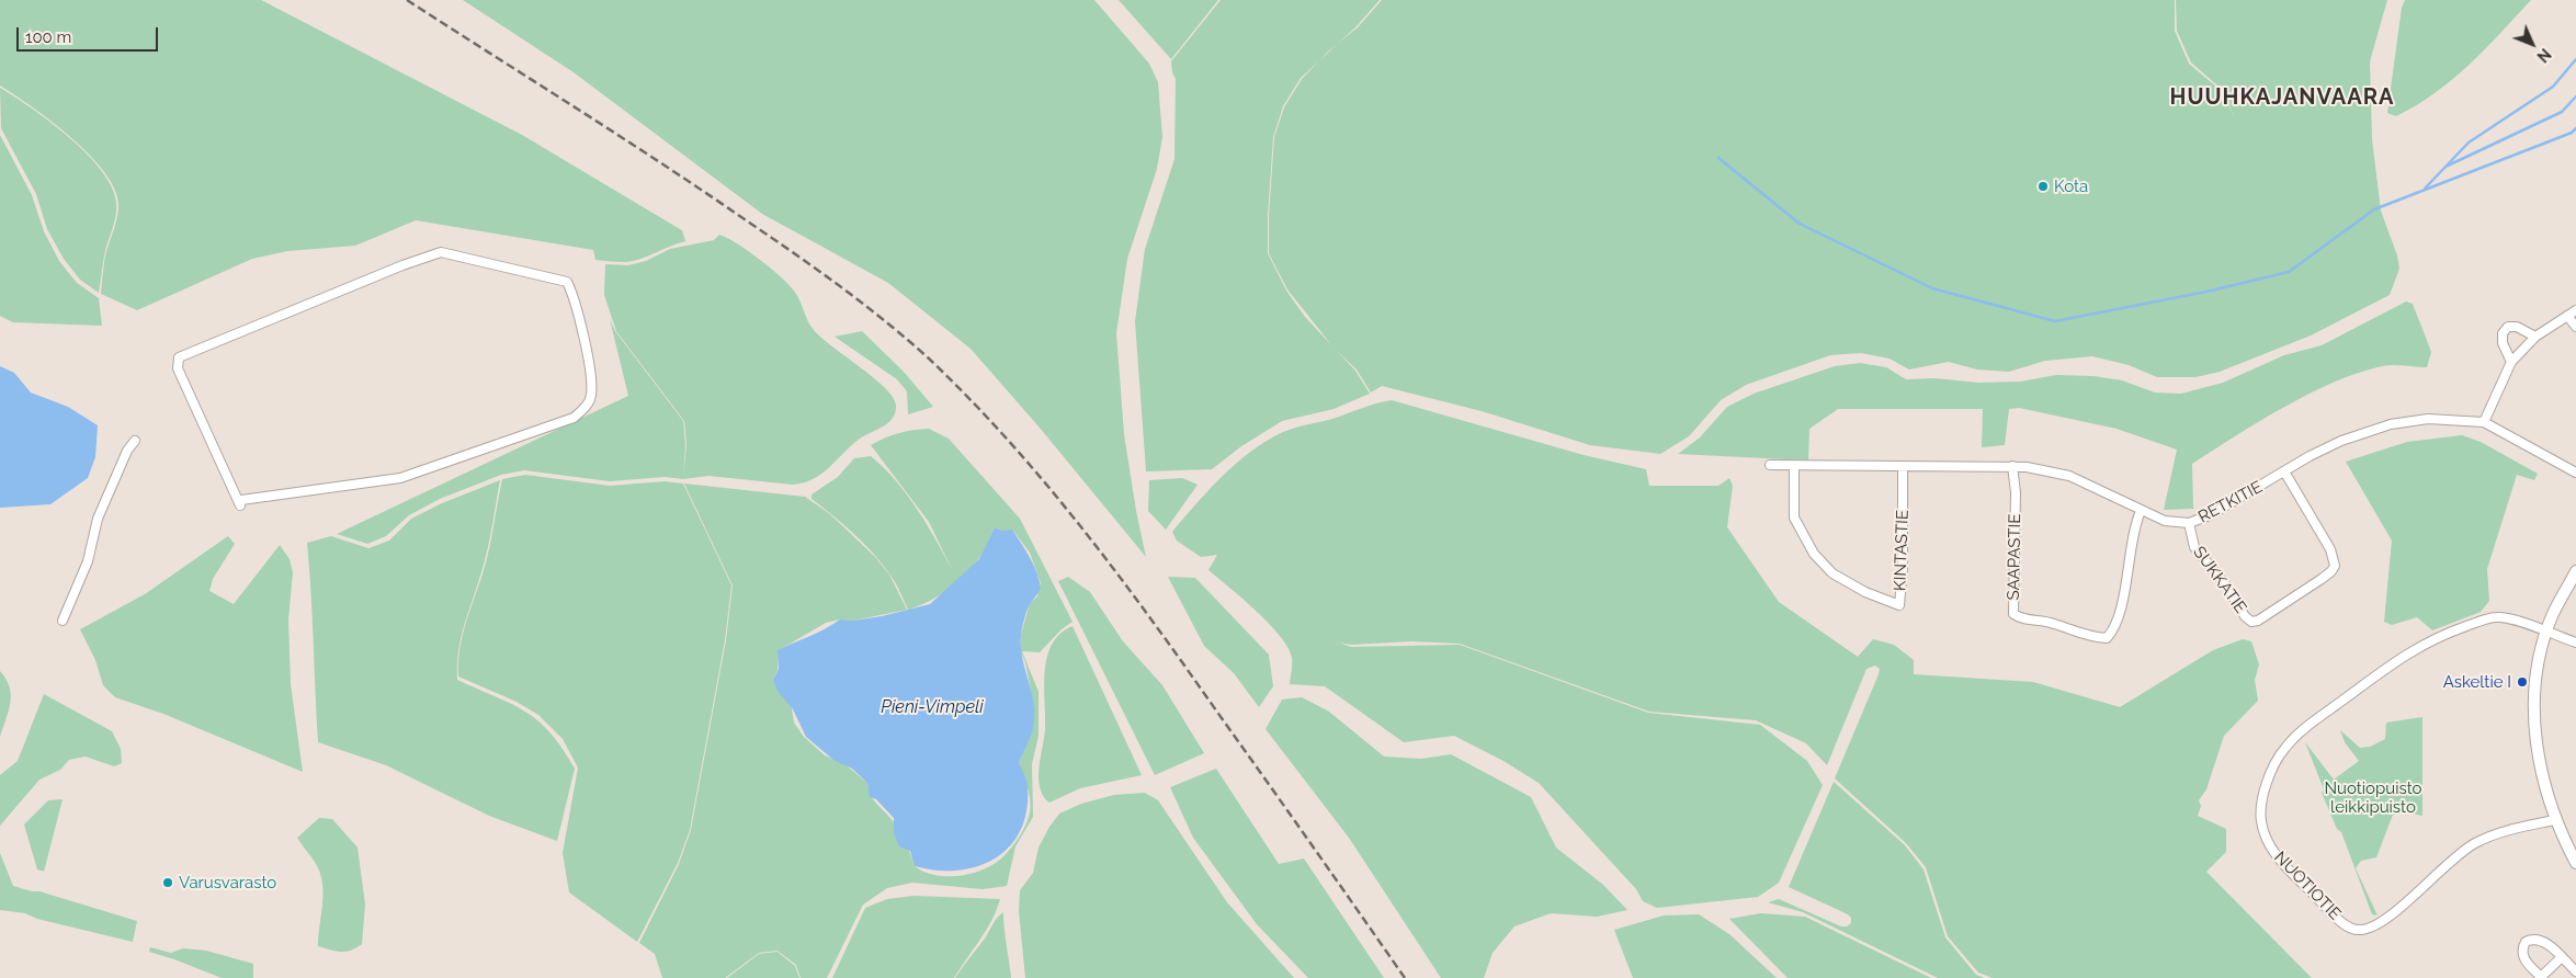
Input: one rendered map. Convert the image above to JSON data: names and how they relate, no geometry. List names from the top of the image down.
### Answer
{
  "streets": {
    "street": [
      "RETKITIE",
      "KINTASTIE",
      "SAAPASTIE",
      "SUKKATIE",
      "NUOTIOTIE"
    ]
  },
  "crossings": [
    ["RETKITIE", "KINTASTIE"],
    ["RETKITIE", "SAAPASTIE"],
    ["RETKITIE", "SUKKATIE"]
  ],
  "districts": ["HUUHKAJANVAARA"],
  "water": ["Pieni-Vimpeli"],
  "parks": ["Nuotiopuisto leikkipuisto"],
  "places": ["Kota", "Askeltie I", "Varusvarasto"],
  "scale_bar": "100 m",
  "north": "bottom right"
}
